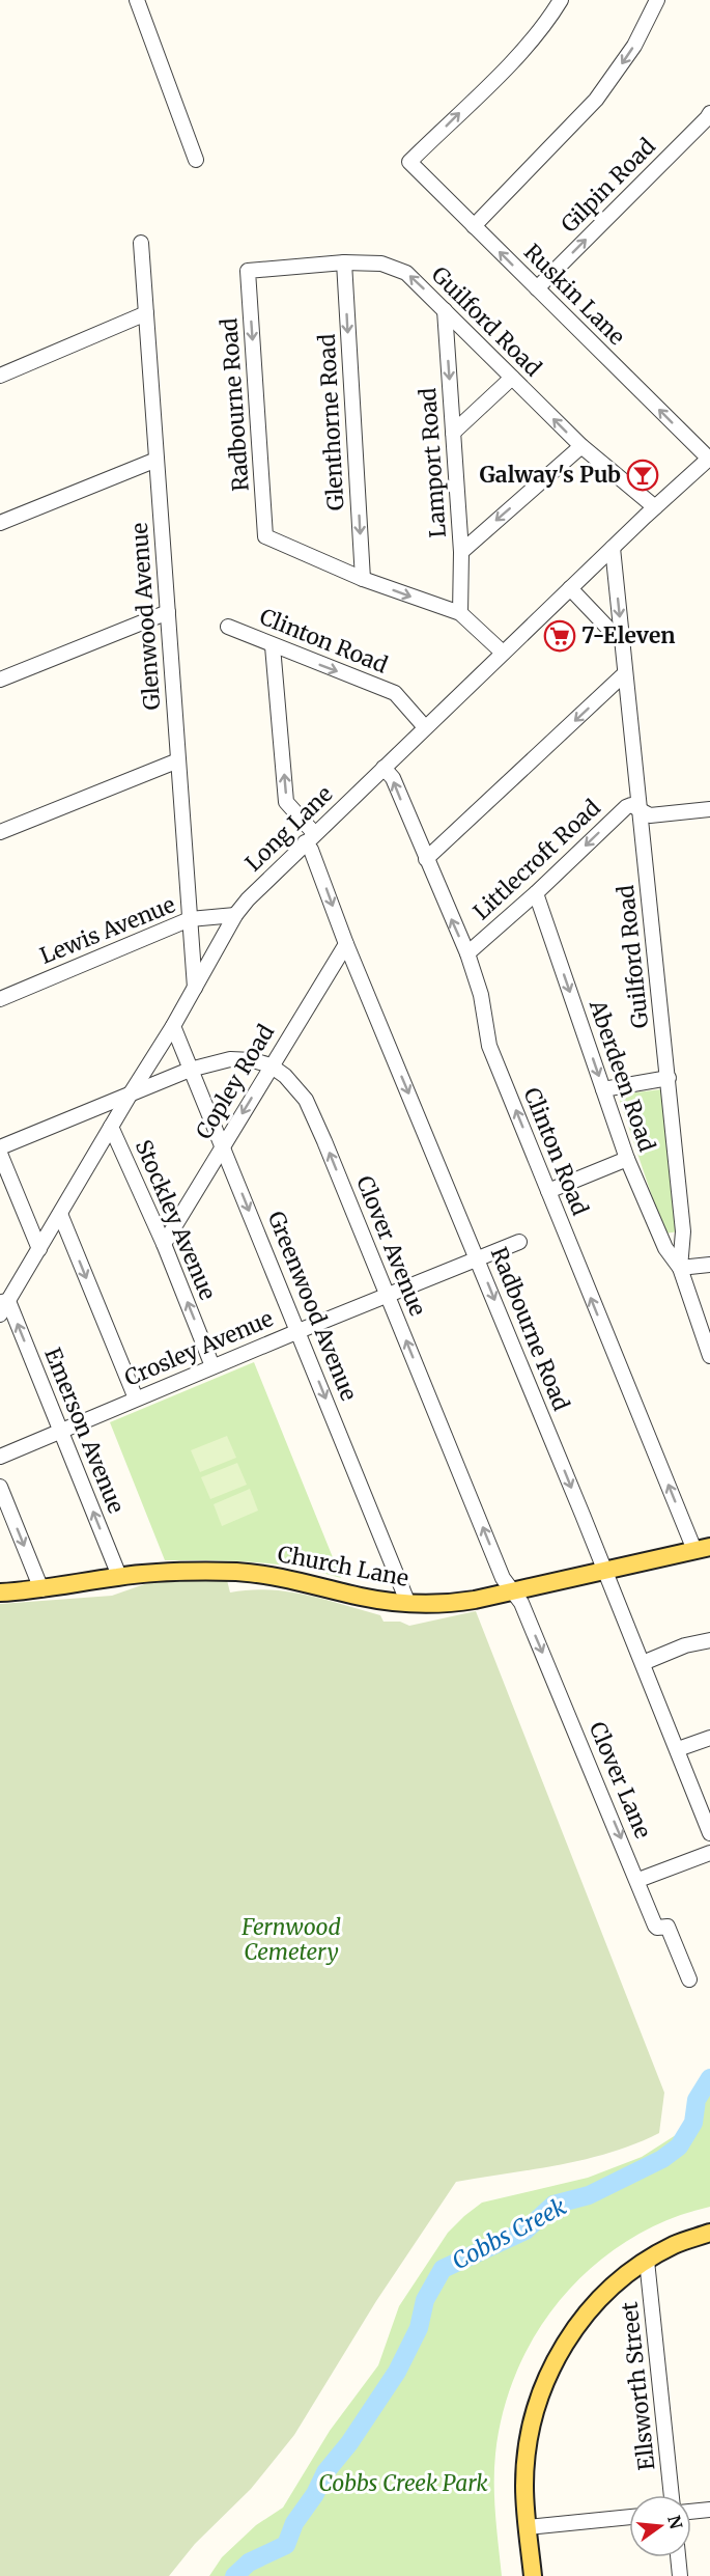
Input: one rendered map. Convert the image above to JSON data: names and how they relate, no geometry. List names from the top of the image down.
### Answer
{
  "streets": {
    "main road": ["Church Lane"],
    "street": [
      "Gilpin Road",
      "Ruskin Lane",
      "Guilford Road",
      "Radbourne Road",
      "Glenthorne Road",
      "Lamport Road",
      "Glenwood Avenue",
      "Clinton Road",
      "Long Lane",
      "Littlecroft Road",
      "Lewis Avenue",
      "Aberdeen Road",
      "Copley Road",
      "Stockley Avenue",
      "Clover Avenue",
      "Greenwood Avenue",
      "Crosley Avenue",
      "Emerson Avenue",
      "Clover Lane",
      "Ellsworth Street"
    ]
  },
  "crossings": [
    ["Gilpin Road", "Ruskin Lane"],
    ["Ruskin Lane", "Long Lane"],
    ["Guilford Road", "Radbourne Road"],
    ["Guilford Road", "Glenthorne Road"],
    ["Guilford Road", "Lamport Road"],
    ["Guilford Road", "Long Lane"],
    ["Guilford Road", "Littlecroft Road"],
    ["Guilford Road", "Aberdeen Road"],
    ["Radbourne Road", "Glenthorne Road"],
    ["Radbourne Road", "Clinton Road"],
    ["Radbourne Road", "Long Lane"],
    ["Radbourne Road", "Copley Road"],
    ["Radbourne Road", "Crosley Avenue"],
    ["Radbourne Road", "Church Lane"],
    ["Glenwood Avenue", "Long Lane"],
    ["Glenwood Avenue", "Lewis Avenue"],
    ["Clinton Road", "Long Lane"],
    ["Clinton Road", "Littlecroft Road"],
    ["Clinton Road", "Church Lane"],
    ["Long Lane", "Lewis Avenue"],
    ["Long Lane", "Stockley Avenue"],
    ["Long Lane", "Clover Avenue"],
    ["Long Lane", "Greenwood Avenue"],
    ["Long Lane", "Emerson Avenue"],
    ["Littlecroft Road", "Aberdeen Road"],
    ["Copley Road", "Stockley Avenue"],
    ["Copley Road", "Clover Avenue"],
    ["Copley Road", "Greenwood Avenue"],
    ["Stockley Avenue", "Crosley Avenue"],
    ["Clover Avenue", "Greenwood Avenue"],
    ["Clover Avenue", "Crosley Avenue"],
    ["Clover Avenue", "Church Lane"],
    ["Clover Avenue", "Clover Lane"],
    ["Greenwood Avenue", "Crosley Avenue"],
    ["Greenwood Avenue", "Church Lane"],
    ["Crosley Avenue", "Emerson Avenue"],
    ["Emerson Avenue", "Church Lane"],
    ["Church Lane", "Clover Lane"]
  ],
  "one_way": [
    "Glenthorne Road",
    "Lamport Road",
    "Aberdeen Road",
    "Clover Avenue",
    "Greenwood Avenue",
    "Clover Lane"
  ],
  "water": ["Cobbs Creek"],
  "parks": ["Fernwood Cemetery", "Cobbs Creek Park"],
  "places": {
    "bar": ["Galway's Pub"],
    "supermarket": ["7-Eleven"]
  },
  "north": "right"
}
